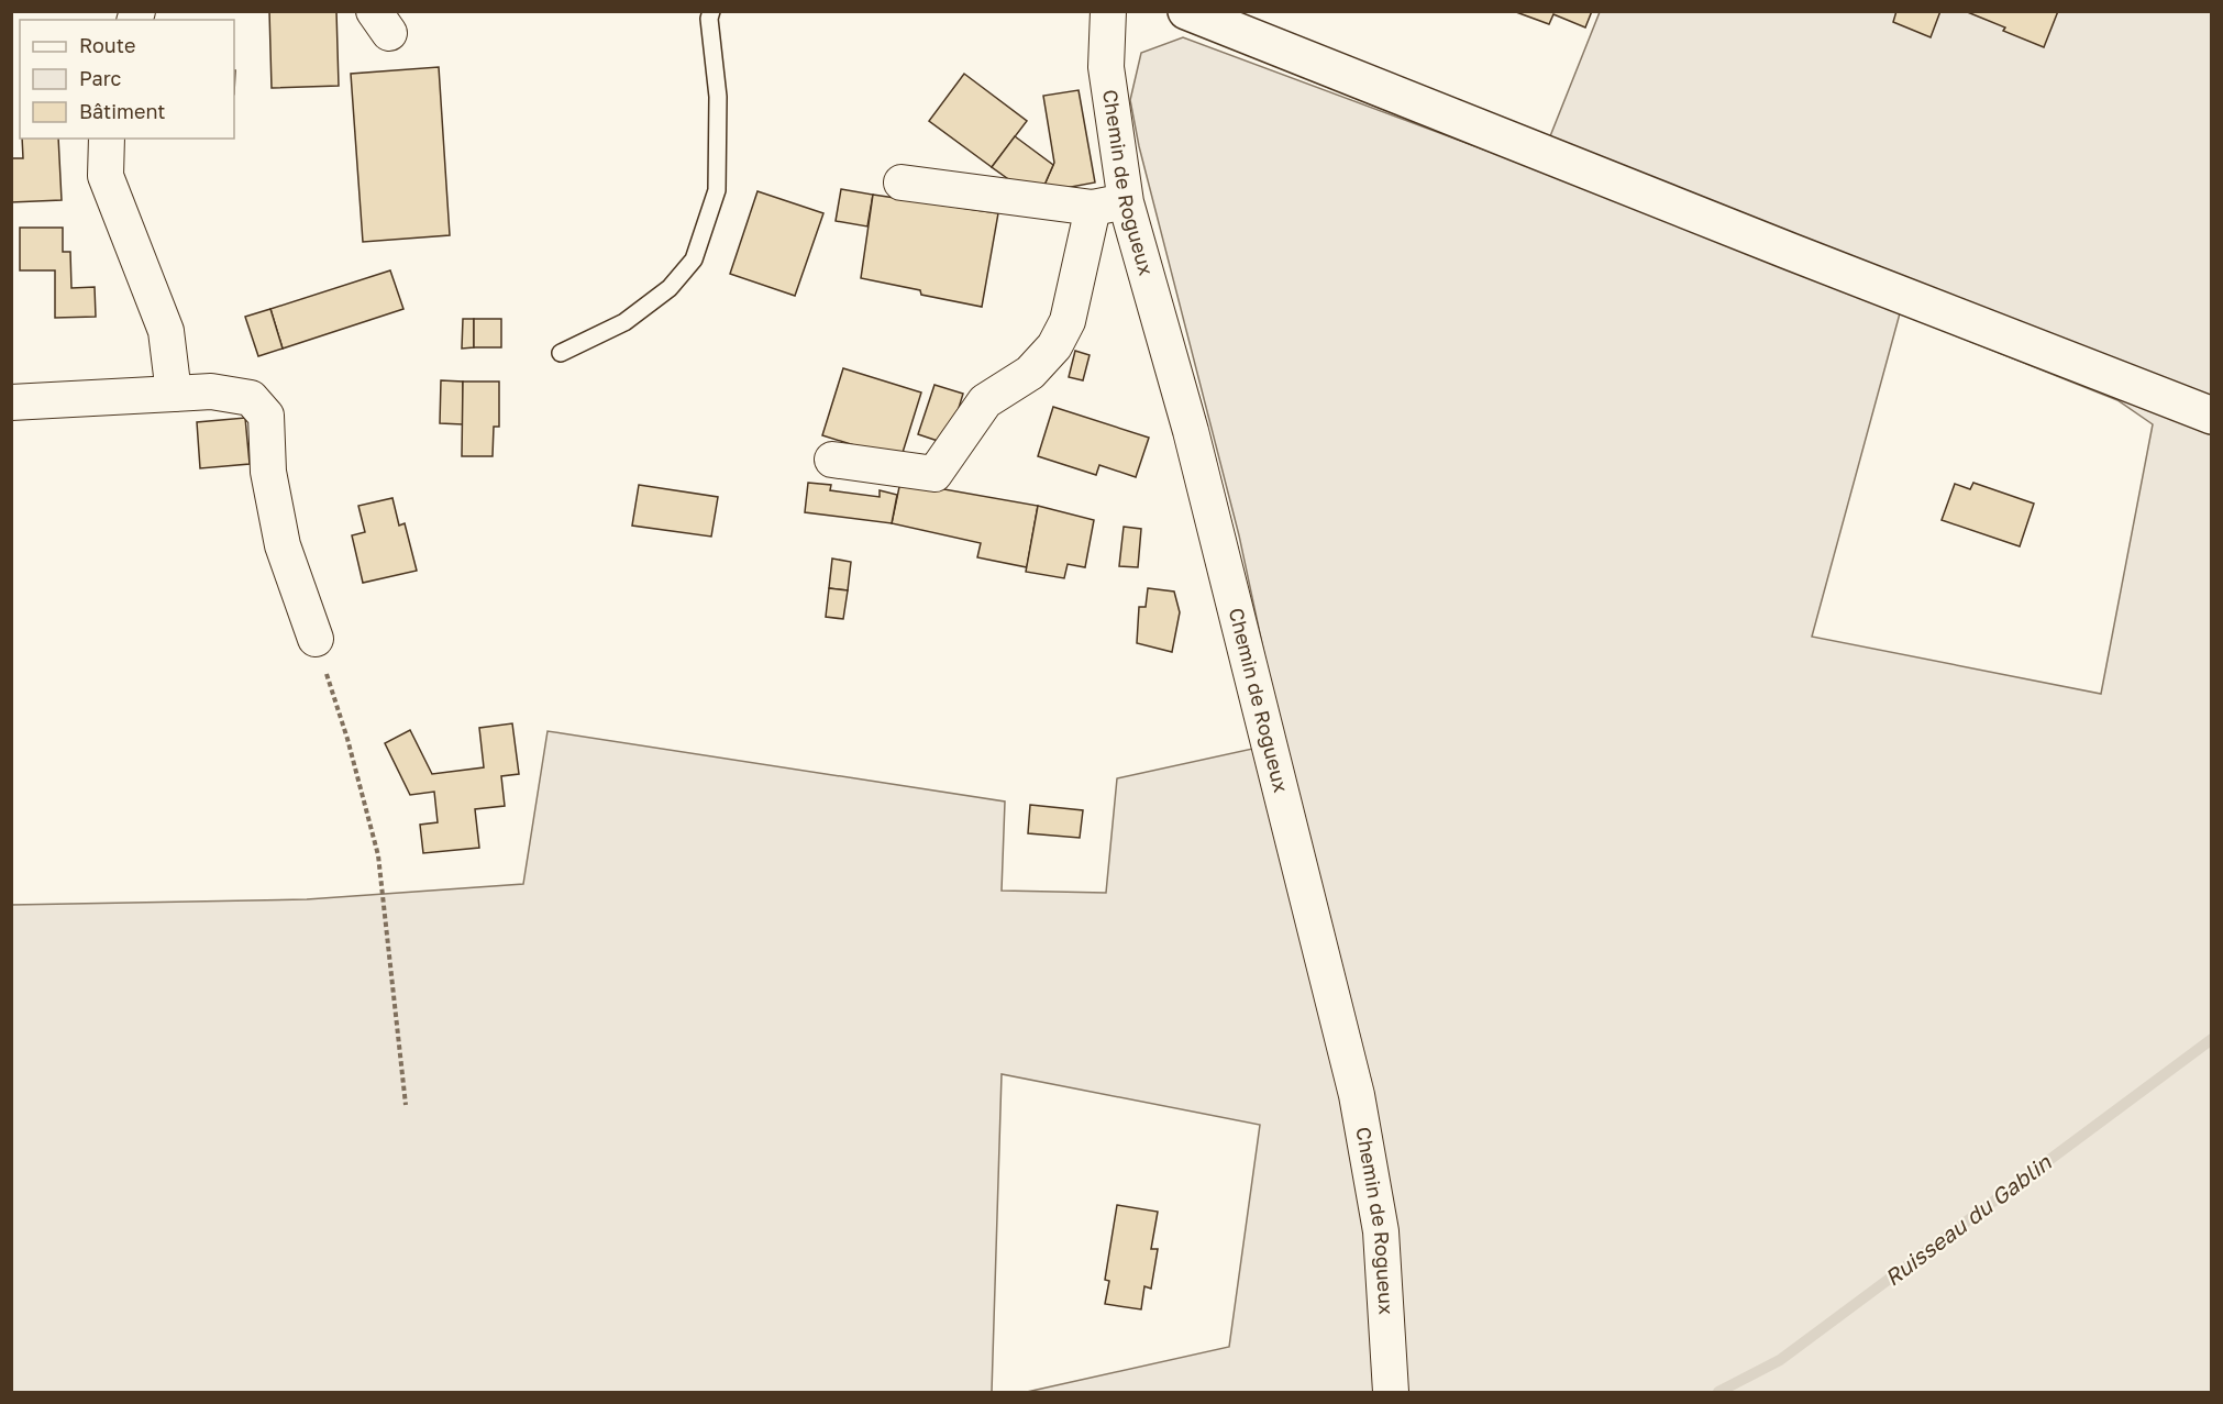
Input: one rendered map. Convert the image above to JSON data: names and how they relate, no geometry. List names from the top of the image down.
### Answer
{
  "streets": {
    "street": ["Chemin de Rogueux"]
  },
  "water": ["Ruisseau du Gablin"],
  "legend": ["Route", "Parc", "Bâtiment"]
}
